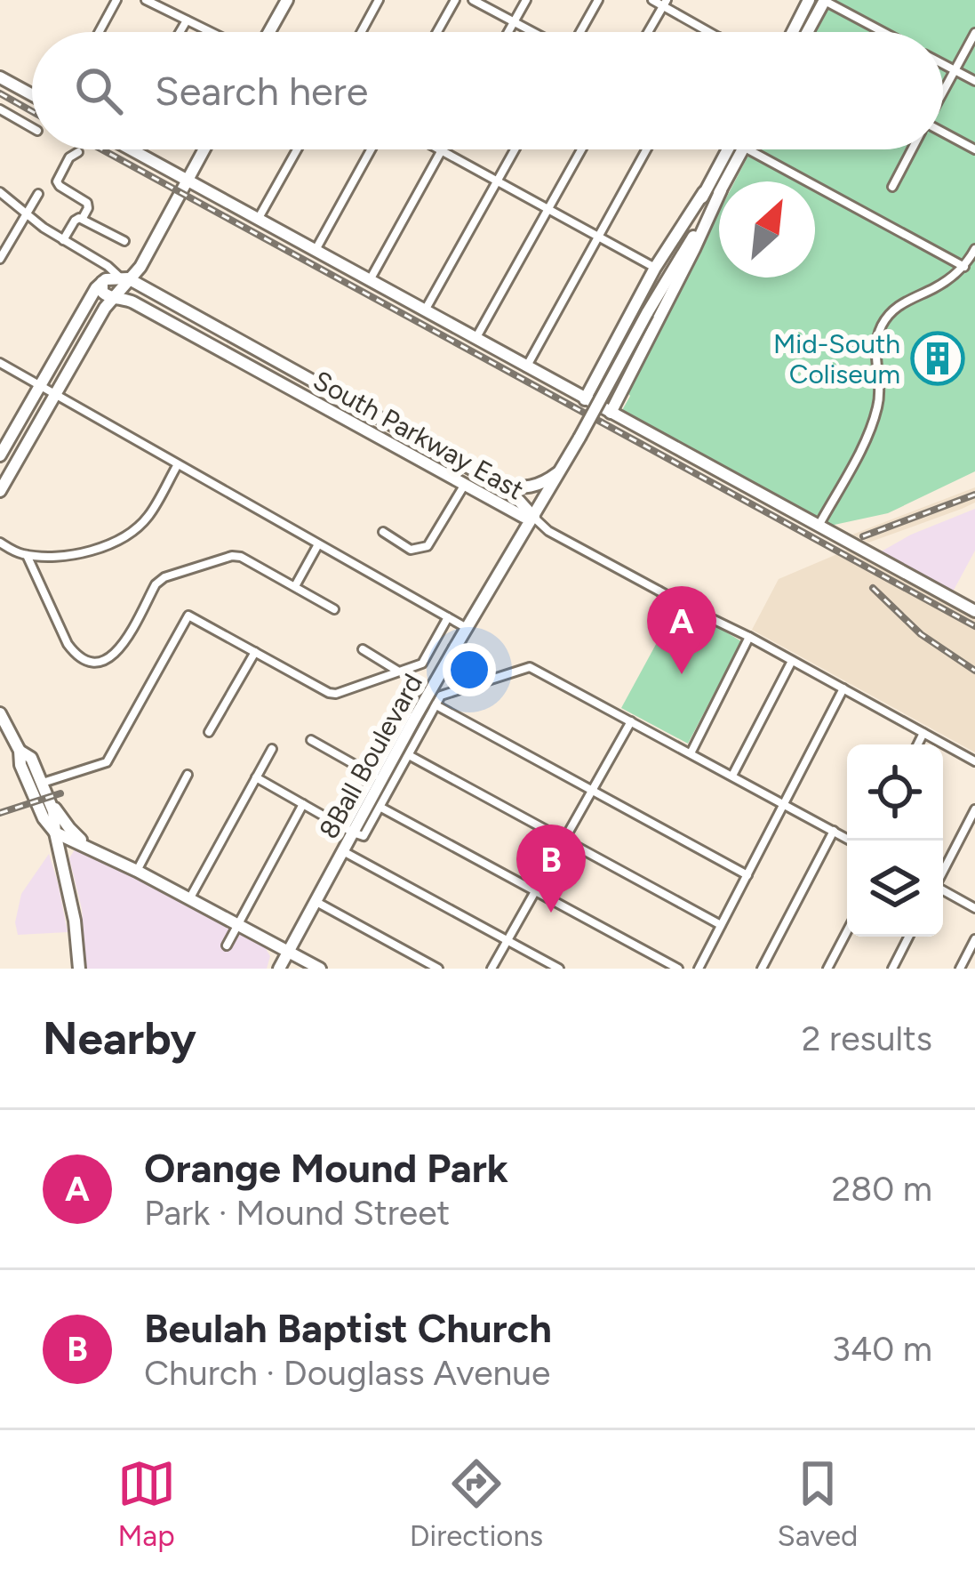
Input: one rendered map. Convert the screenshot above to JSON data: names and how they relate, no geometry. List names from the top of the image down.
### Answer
{
  "streets": {
    "main road": ["South Parkway East", "8Ball Boulevard"]
  },
  "crossings": [
    ["South Parkway East", "8Ball Boulevard"]
  ],
  "places": {
    "building": ["Mid-South Coliseum"]
  },
  "north": "top right",
  "page": {
    "search": "Search here",
    "pins": ["A", "B"],
    "heading": ["Nearby", "2 results"],
    "list": [
      {
        "mark": "A",
        "name": "Orange Mound Park",
        "note": "Park · Mound Street",
        "value": "280 m"
      },
      {
        "mark": "B",
        "name": "Beulah Baptist Church",
        "note": "Church · Douglass Avenue",
        "value": "340 m"
      }
    ],
    "nav": ["Map", "Directions", "Saved"]
  }
}
